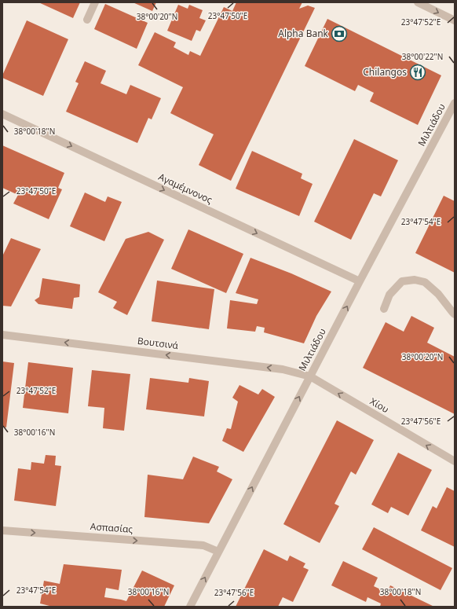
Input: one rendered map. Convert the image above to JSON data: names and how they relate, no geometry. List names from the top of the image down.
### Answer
{
  "streets": {
    "street": [
      "Μιλτιάδου",
      "Αγαμέμνονος",
      "Βουτσινά",
      "Χίου",
      "Ασπασίας"
    ]
  },
  "crossings": [
    ["Μιλτιάδου", "Αγαμέμνονος"],
    ["Μιλτιάδου", "Βουτσινά"],
    ["Μιλτιάδου", "Χίου"],
    ["Μιλτιάδου", "Ασπασίας"],
    ["Βουτσινά", "Χίου"]
  ],
  "one_way": [
    "Μιλτιάδου",
    "Αγαμέμνονος",
    "Βουτσινά",
    "Χίου",
    "Ασπασίας"
  ],
  "places": {
    "bank": ["Alpha Bank"],
    "restaurant": ["Chilangos"]
  },
  "coordinates": [
    "23°47'50\"E",
    "38°00'20\"N",
    "23°47'52\"E",
    "38°00'22\"N",
    "38°00'18\"N",
    "23°47'54\"E",
    "23°47'56\"E",
    "38°00'16\"N"
  ]
}
